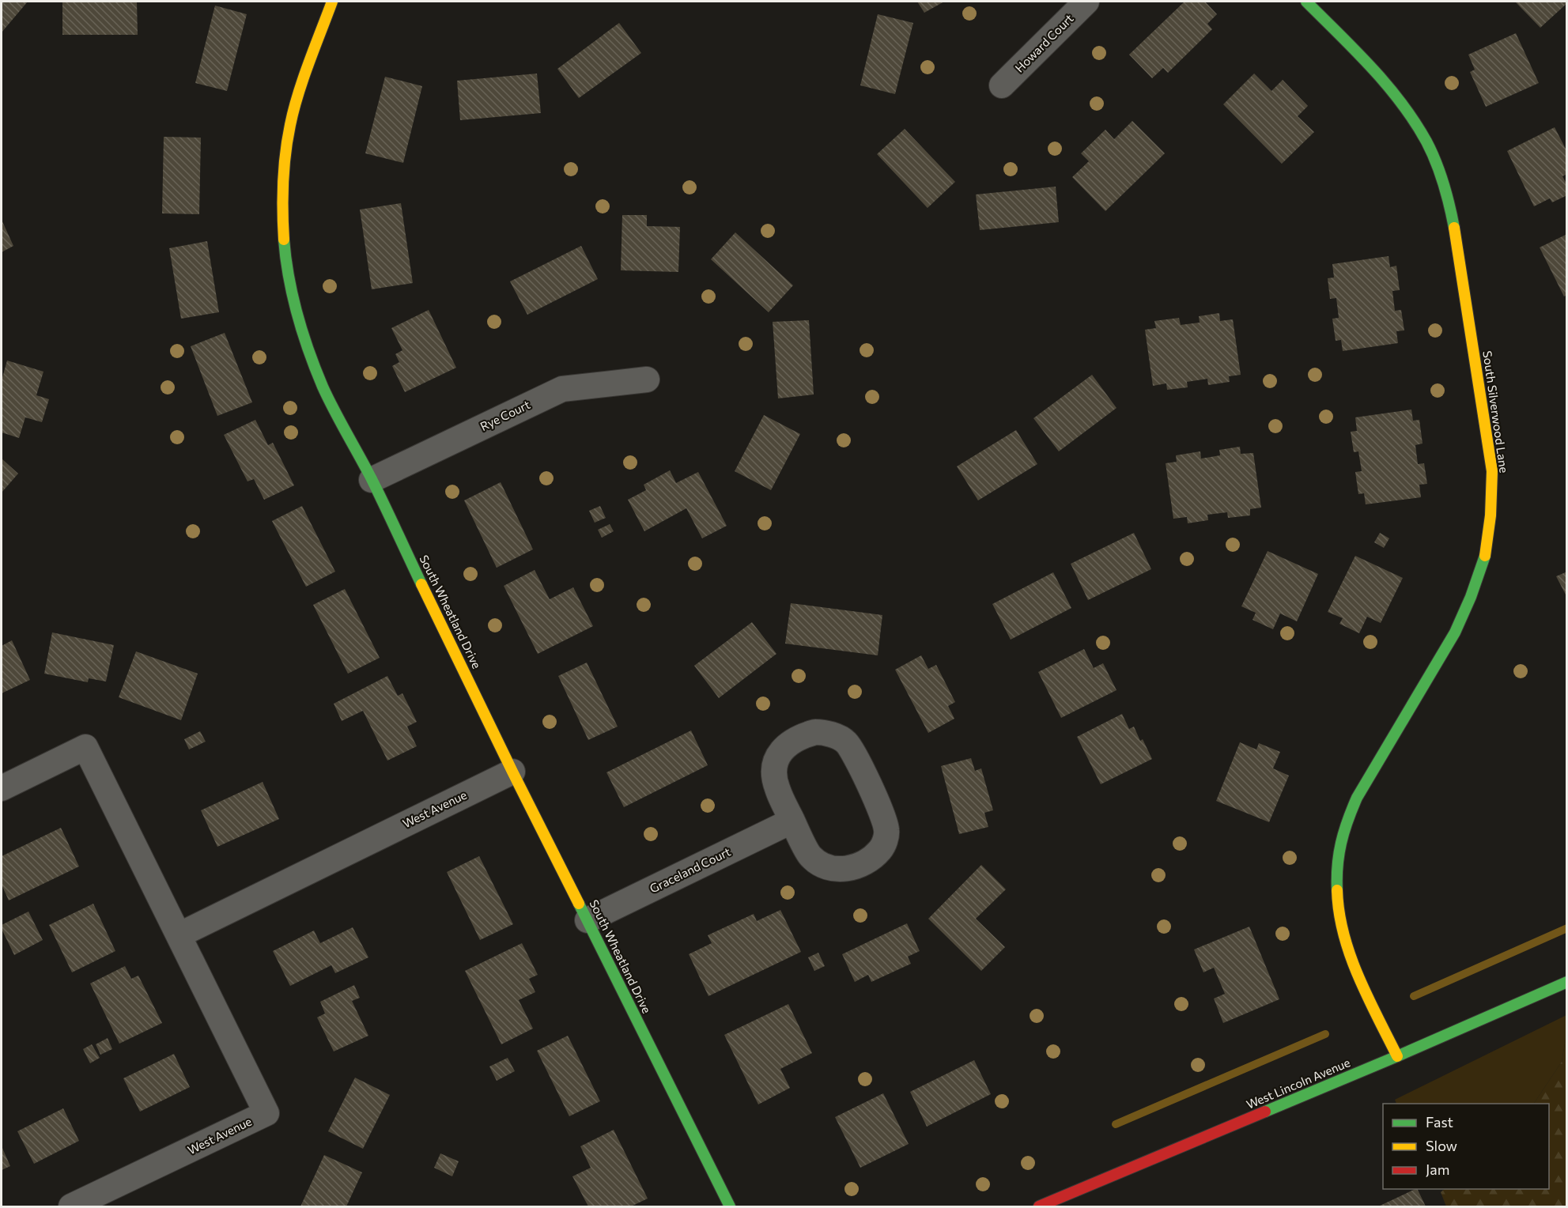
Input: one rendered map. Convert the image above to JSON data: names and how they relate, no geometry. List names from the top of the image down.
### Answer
{
  "streets": {
    "street": [
      "Howard Court",
      "South Silverwood Lane",
      "Rye Court",
      "South Wheatland Drive",
      "West Avenue",
      "Graceland Court",
      "West Lincoln Avenue"
    ]
  },
  "crossings": [
    ["South Silverwood Lane", "West Lincoln Avenue"],
    ["Rye Court", "South Wheatland Drive"],
    ["South Wheatland Drive", "West Avenue"],
    ["South Wheatland Drive", "Graceland Court"]
  ],
  "legend": ["Fast", "Slow", "Jam"]
}
